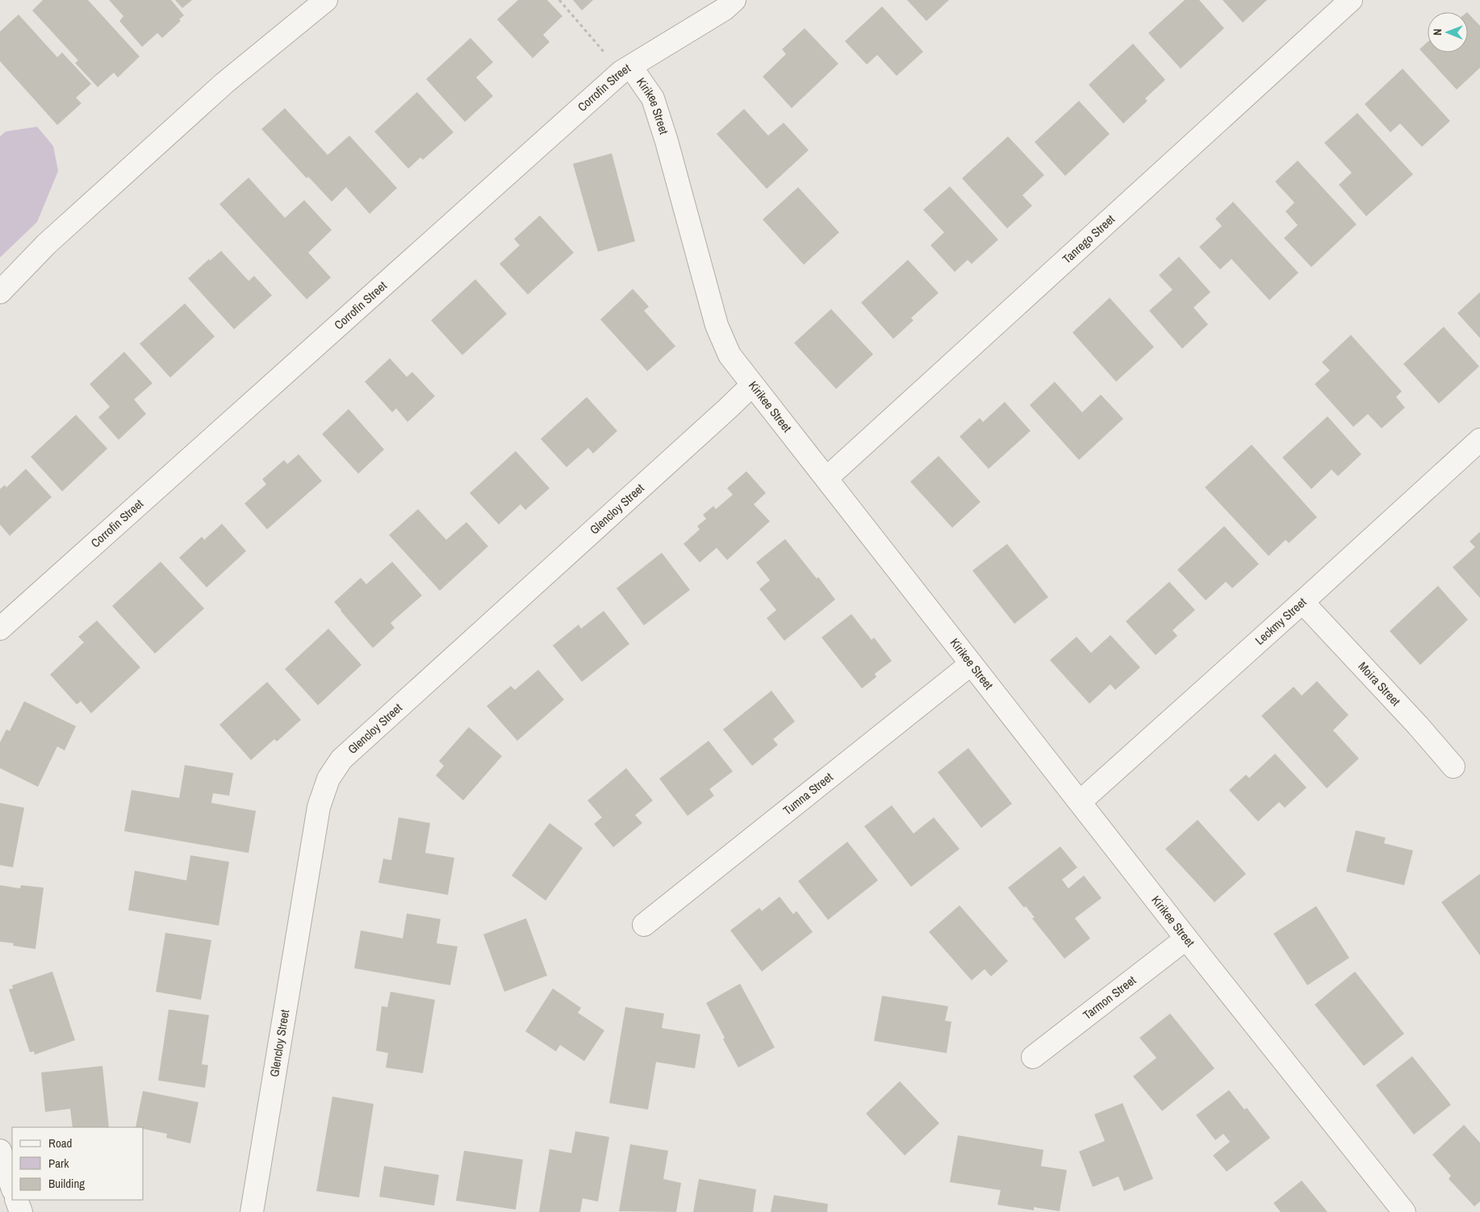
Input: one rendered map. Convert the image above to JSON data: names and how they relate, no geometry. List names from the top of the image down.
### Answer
{
  "streets": {
    "street": [
      "Corrofin Street",
      "Kirikee Street",
      "Tanrego Street",
      "Glencloy Street",
      "Leckmy Street",
      "Moira Street",
      "Tumna Street",
      "Tarmon Street"
    ]
  },
  "crossings": [
    ["Corrofin Street", "Kirikee Street"],
    ["Kirikee Street", "Tanrego Street"],
    ["Kirikee Street", "Glencloy Street"],
    ["Kirikee Street", "Leckmy Street"],
    ["Kirikee Street", "Tumna Street"],
    ["Kirikee Street", "Tarmon Street"],
    ["Leckmy Street", "Moira Street"]
  ],
  "legend": ["Road", "Park", "Building"],
  "north": "left"
}
